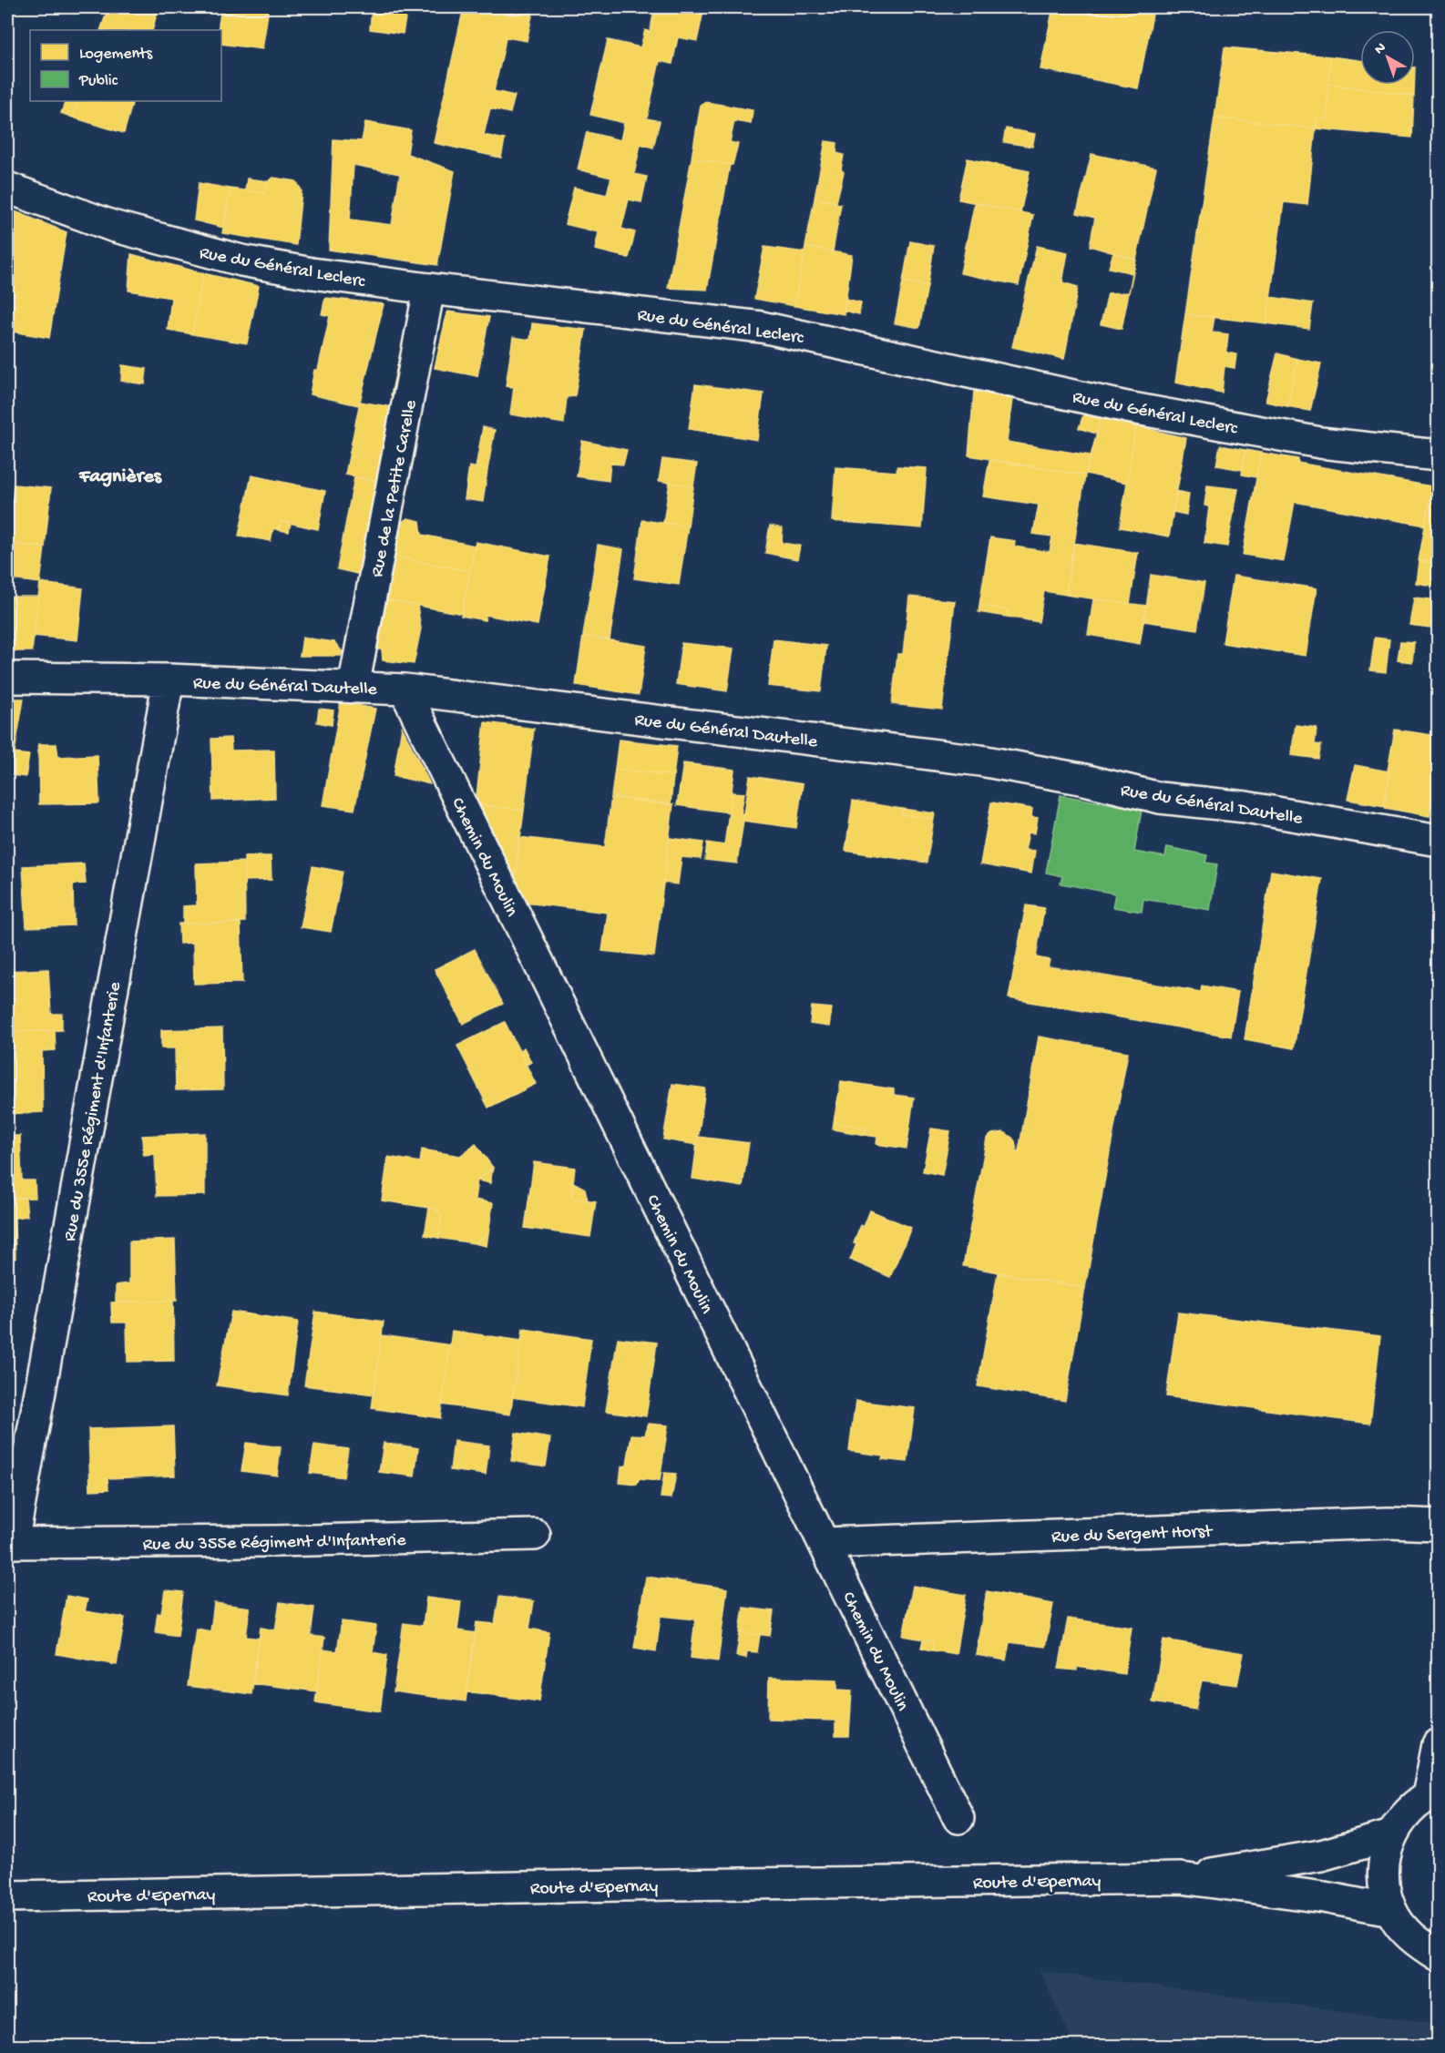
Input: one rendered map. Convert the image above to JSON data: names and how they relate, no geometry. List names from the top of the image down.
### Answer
{
  "streets": {
    "street": [
      "Rue du Général Leclerc",
      "Rue de la Petite Carelle",
      "Rue du Général Dautelle",
      "Chemin du Moulin",
      "Rue du 355e Régiment d'Infanterie",
      "Rue du Sergent Horst",
      "Route d'Epernay"
    ]
  },
  "crossings": [
    ["Rue du Général Leclerc", "Rue de la Petite Carelle"],
    ["Rue de la Petite Carelle", "Rue du Général Dautelle"],
    ["Rue du Général Dautelle", "Chemin du Moulin"],
    ["Rue du Général Dautelle", "Rue du 355e Régiment d'Infanterie"],
    ["Chemin du Moulin", "Rue du Sergent Horst"]
  ],
  "districts": ["Fagnières"],
  "legend": ["Logements", "Public"],
  "north": "top left"
}
